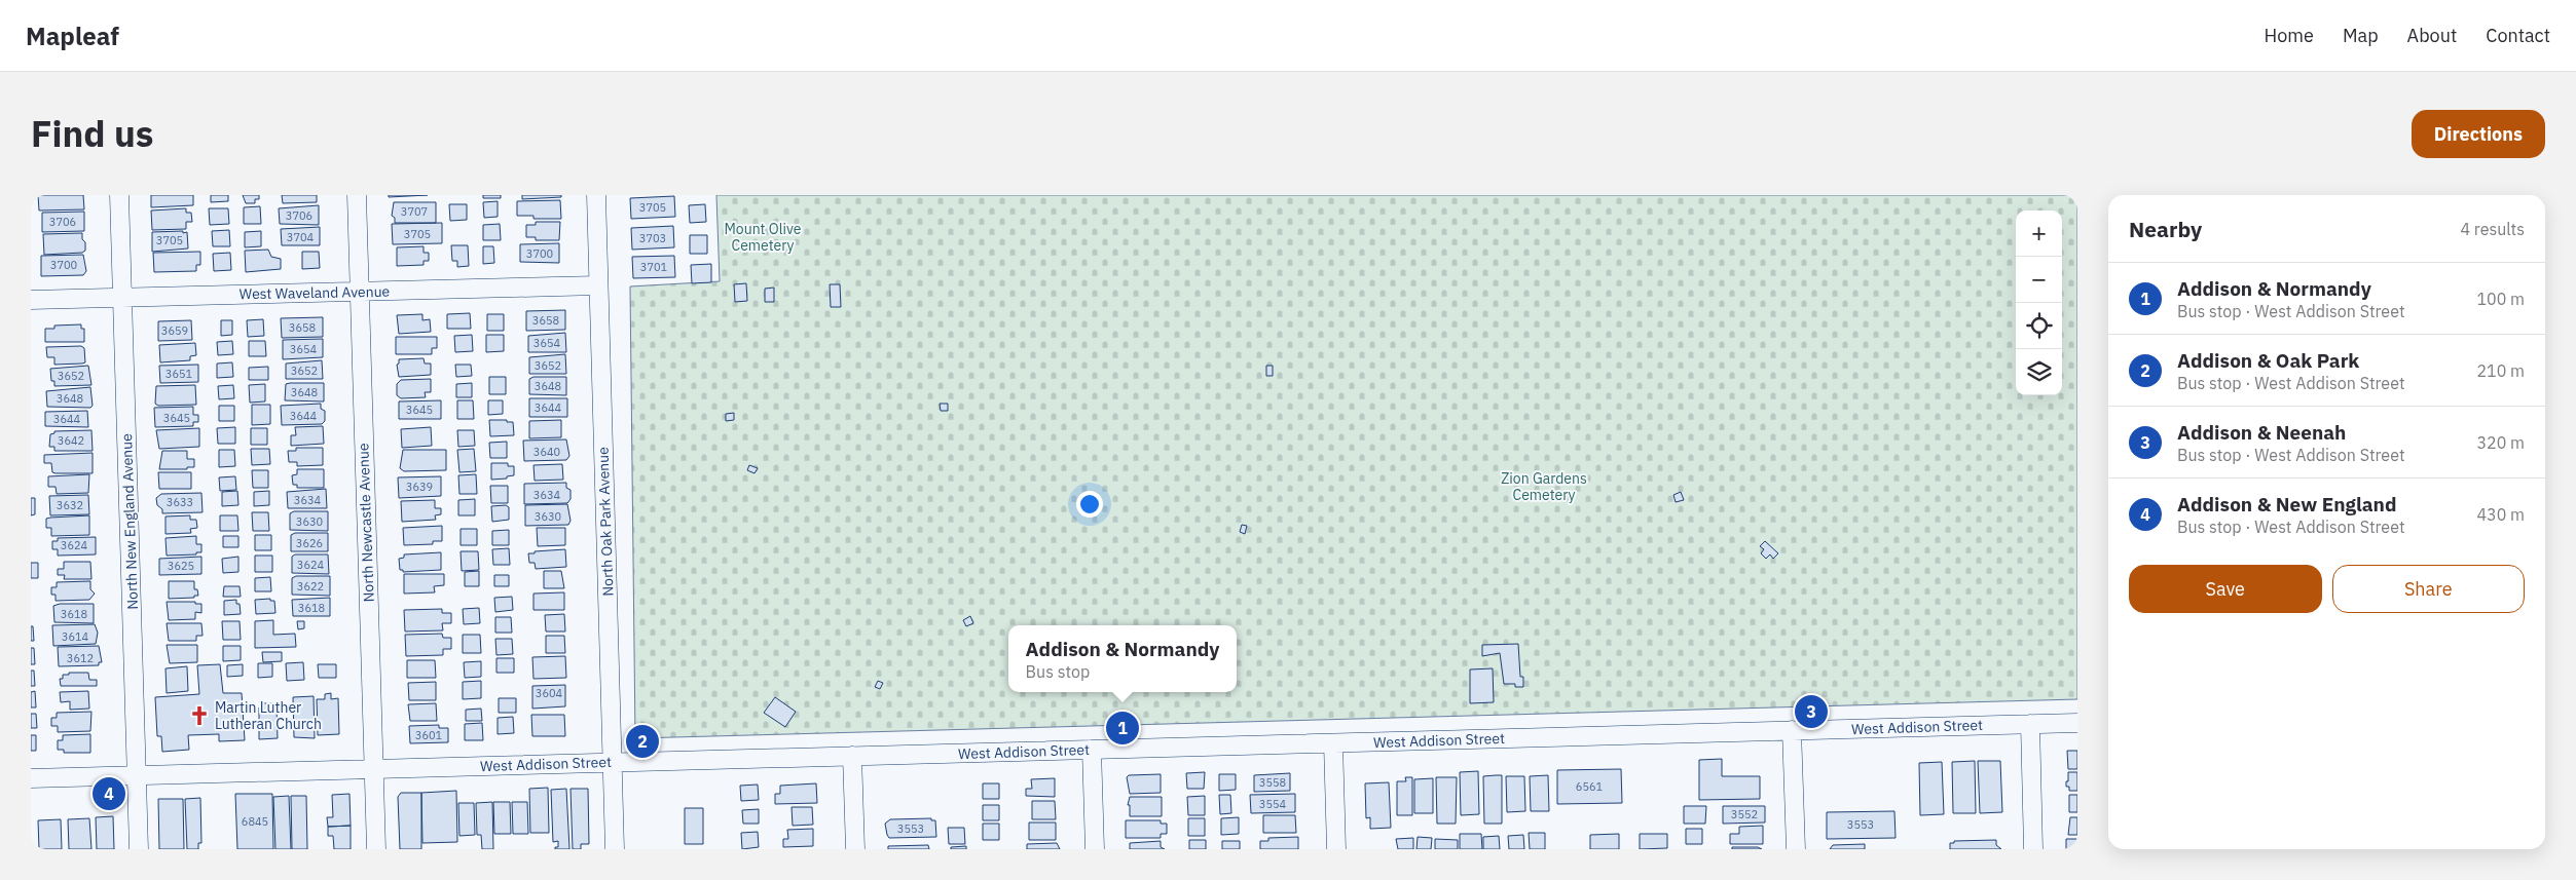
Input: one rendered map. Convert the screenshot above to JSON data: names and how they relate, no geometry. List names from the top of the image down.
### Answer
{
  "streets": {
    "street": [
      "West Waveland Avenue",
      "North New England Avenue",
      "North Oak Park Avenue",
      "North Newcastle Avenue",
      "West Addison Street"
    ]
  },
  "crossings": [
    ["West Waveland Avenue", "North New England Avenue"],
    ["West Waveland Avenue", "North Oak Park Avenue"],
    ["West Waveland Avenue", "North Newcastle Avenue"],
    ["North New England Avenue", "West Addison Street"],
    ["North Oak Park Avenue", "West Addison Street"],
    ["North Newcastle Avenue", "West Addison Street"]
  ],
  "parks": ["Mount Olive Cemetery", "Zion Gardens Cemetery"],
  "places": {
    "church": ["Martin Luther Lutheran Church"]
  },
  "house_numbers": [
    "3705",
    "3707",
    "3706",
    "3706",
    "3705",
    "3704",
    "3703",
    "3705",
    "3700",
    "3700",
    "3701",
    "3658",
    "3658",
    "3659",
    "3654",
    "3654",
    "3652",
    "3652",
    "3651",
    "3652",
    "3648",
    "3648",
    "3648",
    "3644",
    "3645",
    "3644",
    "3645",
    "3644",
    "3642",
    "3640",
    "3639",
    "3634",
    "3634",
    "3633",
    "3632",
    "3630",
    "3630",
    "3626",
    "3624",
    "3624",
    "3625",
    "3622",
    "3618",
    "3618",
    "3614",
    "3612",
    "3604",
    "3601",
    "3558",
    "6561",
    "3554",
    "3552",
    "6845",
    "3553",
    "3553"
  ],
  "page": {
    "header": "Mapleaf",
    "nav": [
      "Home",
      "Map",
      "About",
      "Contact"
    ],
    "title": "Find us",
    "buttons": [
      "Directions",
      ["Save", "Share"]
    ],
    "heading": ["Nearby", "4 results"],
    "map_buttons": ["+", "−"],
    "list": [
      {
        "mark": "1",
        "name": "Addison & Normandy",
        "note": "Bus stop · West Addison Street",
        "value": "100 m"
      },
      {
        "mark": "2",
        "name": "Addison & Oak Park",
        "note": "Bus stop · West Addison Street",
        "value": "210 m"
      },
      {
        "mark": "3",
        "name": "Addison & Neenah",
        "note": "Bus stop · West Addison Street",
        "value": "320 m"
      },
      {
        "mark": "4",
        "name": "Addison & New England",
        "note": "Bus stop · West Addison Street",
        "value": "430 m"
      }
    ],
    "popup": ["Addison & Normandy", "Bus stop"],
    "pins": [
      "3",
      "1",
      "2",
      "4"
    ]
  }
}
